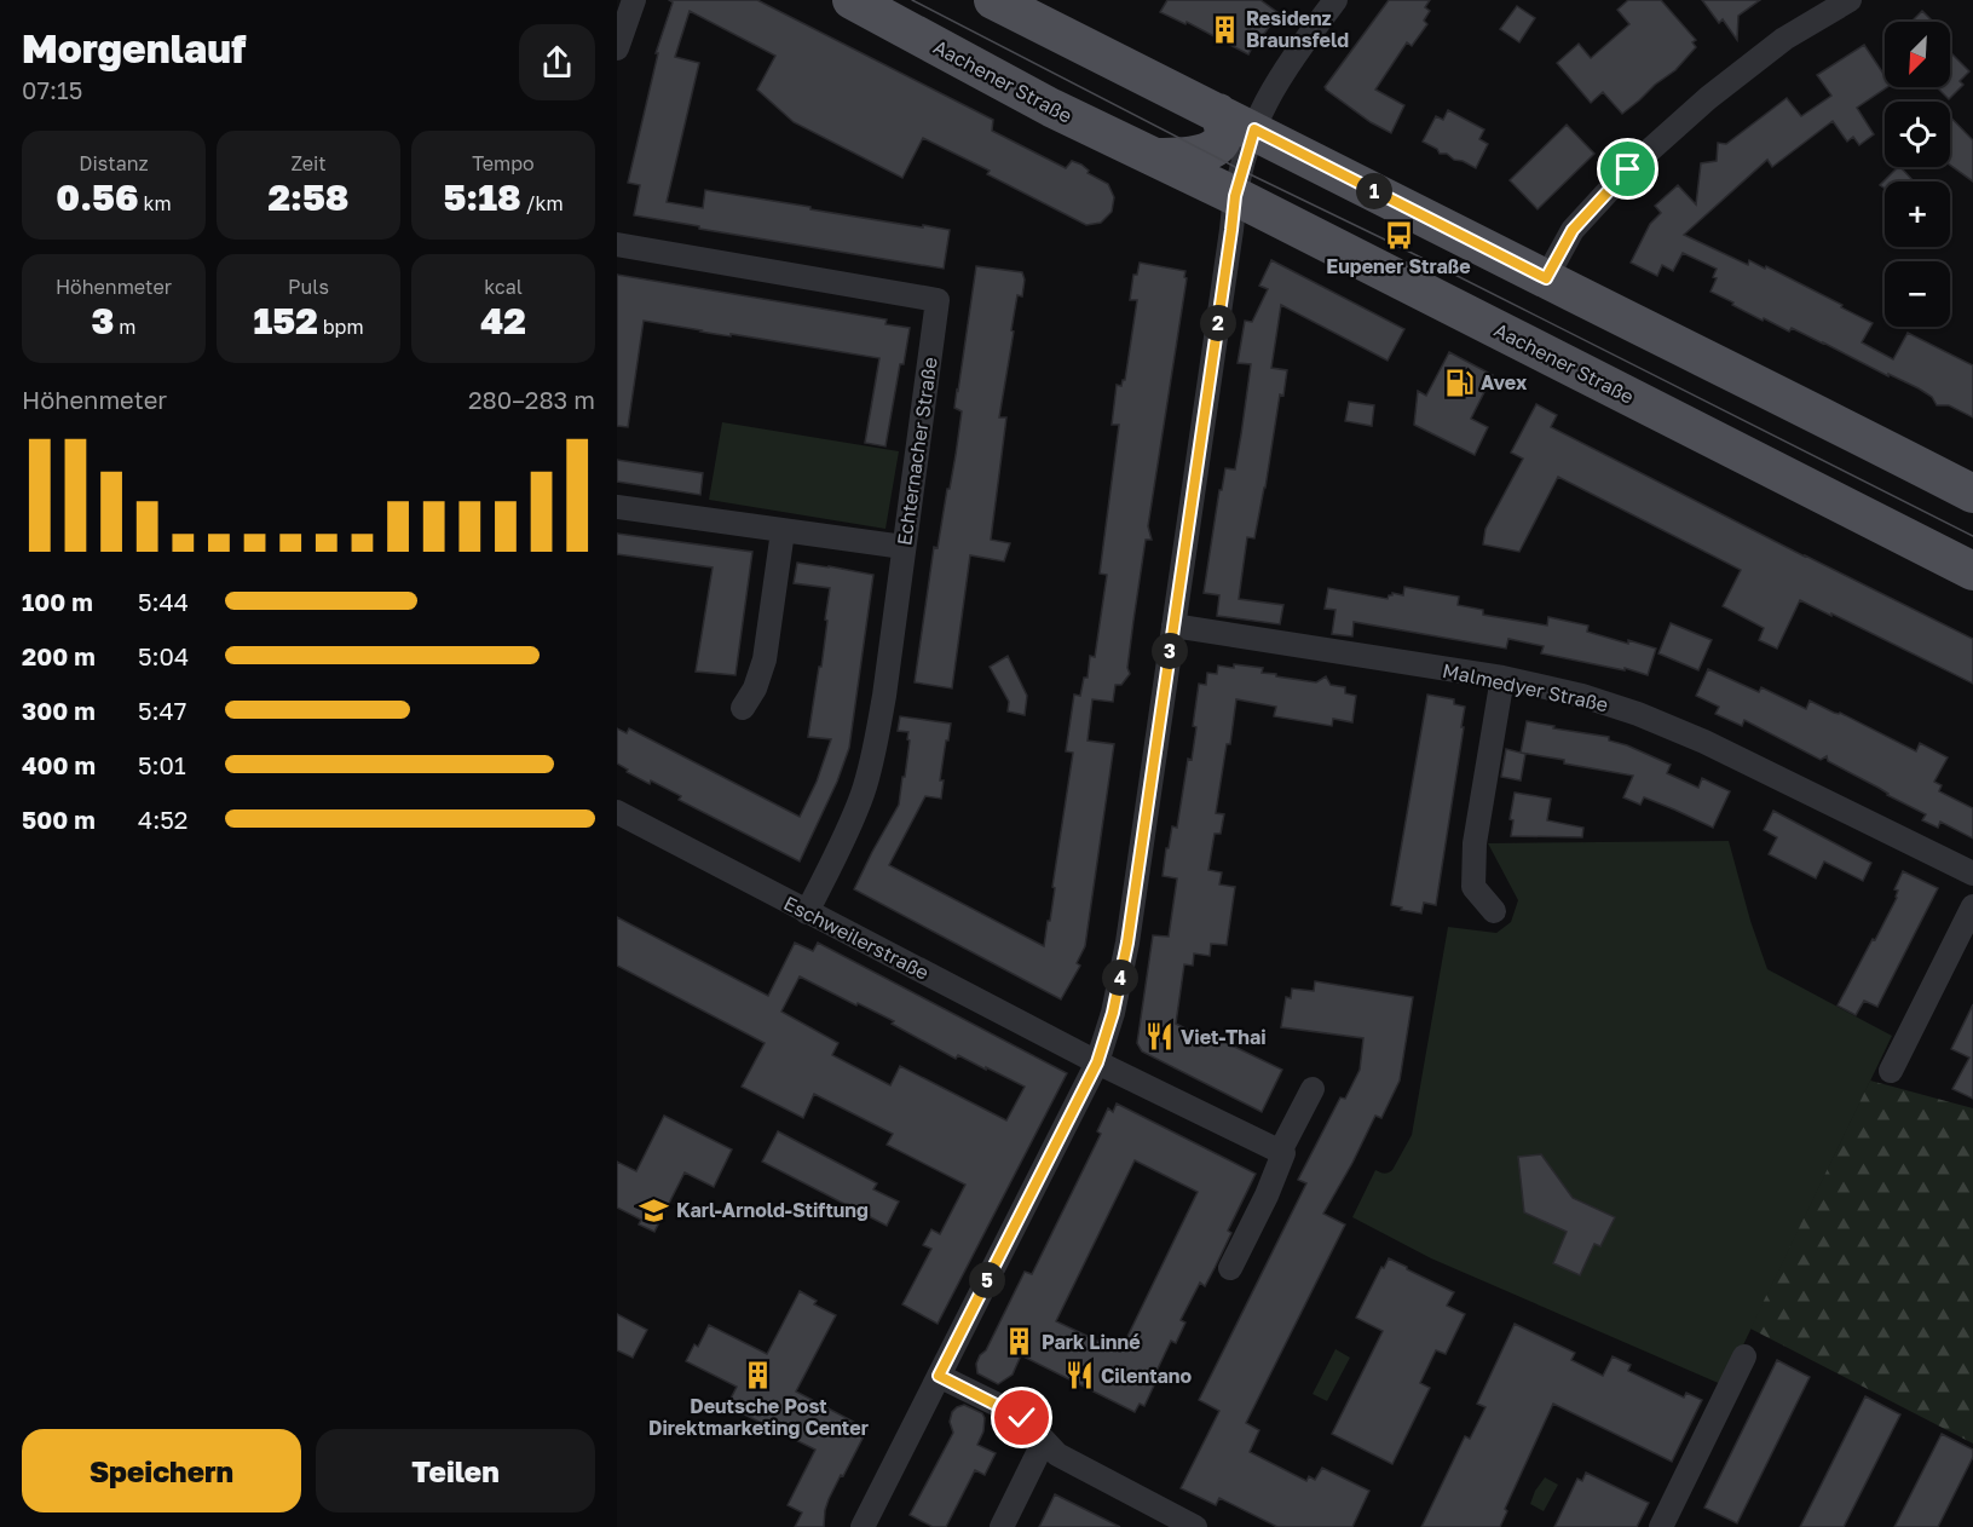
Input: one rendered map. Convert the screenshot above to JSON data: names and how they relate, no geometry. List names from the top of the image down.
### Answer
{
  "streets": {
    "main road": ["Aachener Straße"],
    "street": ["Echternacher Straße", "Malmedyer Straße", "Eschweilerstraße"]
  },
  "crossings": [
    ["Echternacher Straße", "Eschweilerstraße"]
  ],
  "places": {
    "building": ["Residenz Braunsfeld", "Park Linné", "Deutsche Post Direktmarketing Center"],
    "bus stop": ["Eupener Straße"],
    "fuel station": ["Avex"],
    "restaurant": ["Viet-Thai", "Cilentano"],
    "school or university": ["Karl-Arnold-Stiftung"]
  },
  "north": "bottom left",
  "page": {
    "heading": ["Morgenlauf", "07:15"],
    "map_buttons": ["+", "−"],
    "stats": [
      ["Distanz", "0.56 km"],
      ["Zeit", "2:58"],
      ["Tempo", "5:18 /km"],
      ["Höhenmeter", "3 m"],
      ["Puls", "152 bpm"],
      ["kcal", "42"]
    ],
    "pins": [
      "1",
      "2",
      "3",
      "4",
      "5"
    ],
    "chart": ["Höhenmeter", "280–283 m"],
    "list": [
      {
        "name": "100 m",
        "note": "5:44"
      },
      {
        "name": "200 m",
        "note": "5:04"
      },
      {
        "name": "300 m",
        "note": "5:47"
      },
      {
        "name": "400 m",
        "note": "5:01"
      },
      {
        "name": "500 m",
        "note": "4:52"
      }
    ],
    "buttons": ["Speichern", "Teilen"]
  }
}
